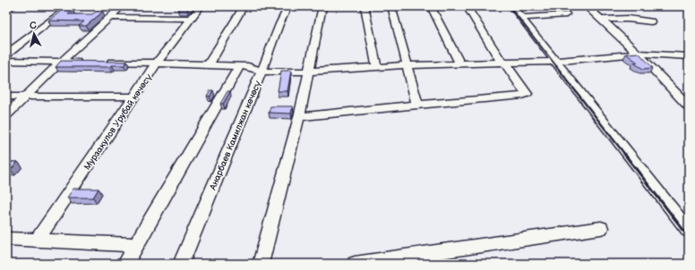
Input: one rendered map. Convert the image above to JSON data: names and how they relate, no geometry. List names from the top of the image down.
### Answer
{
  "streets": {
    "street": ["Мурзакулов Урубай көчөсү", "Анарбаев Камилжан көчөсү"]
  },
  "north": "top"
}
